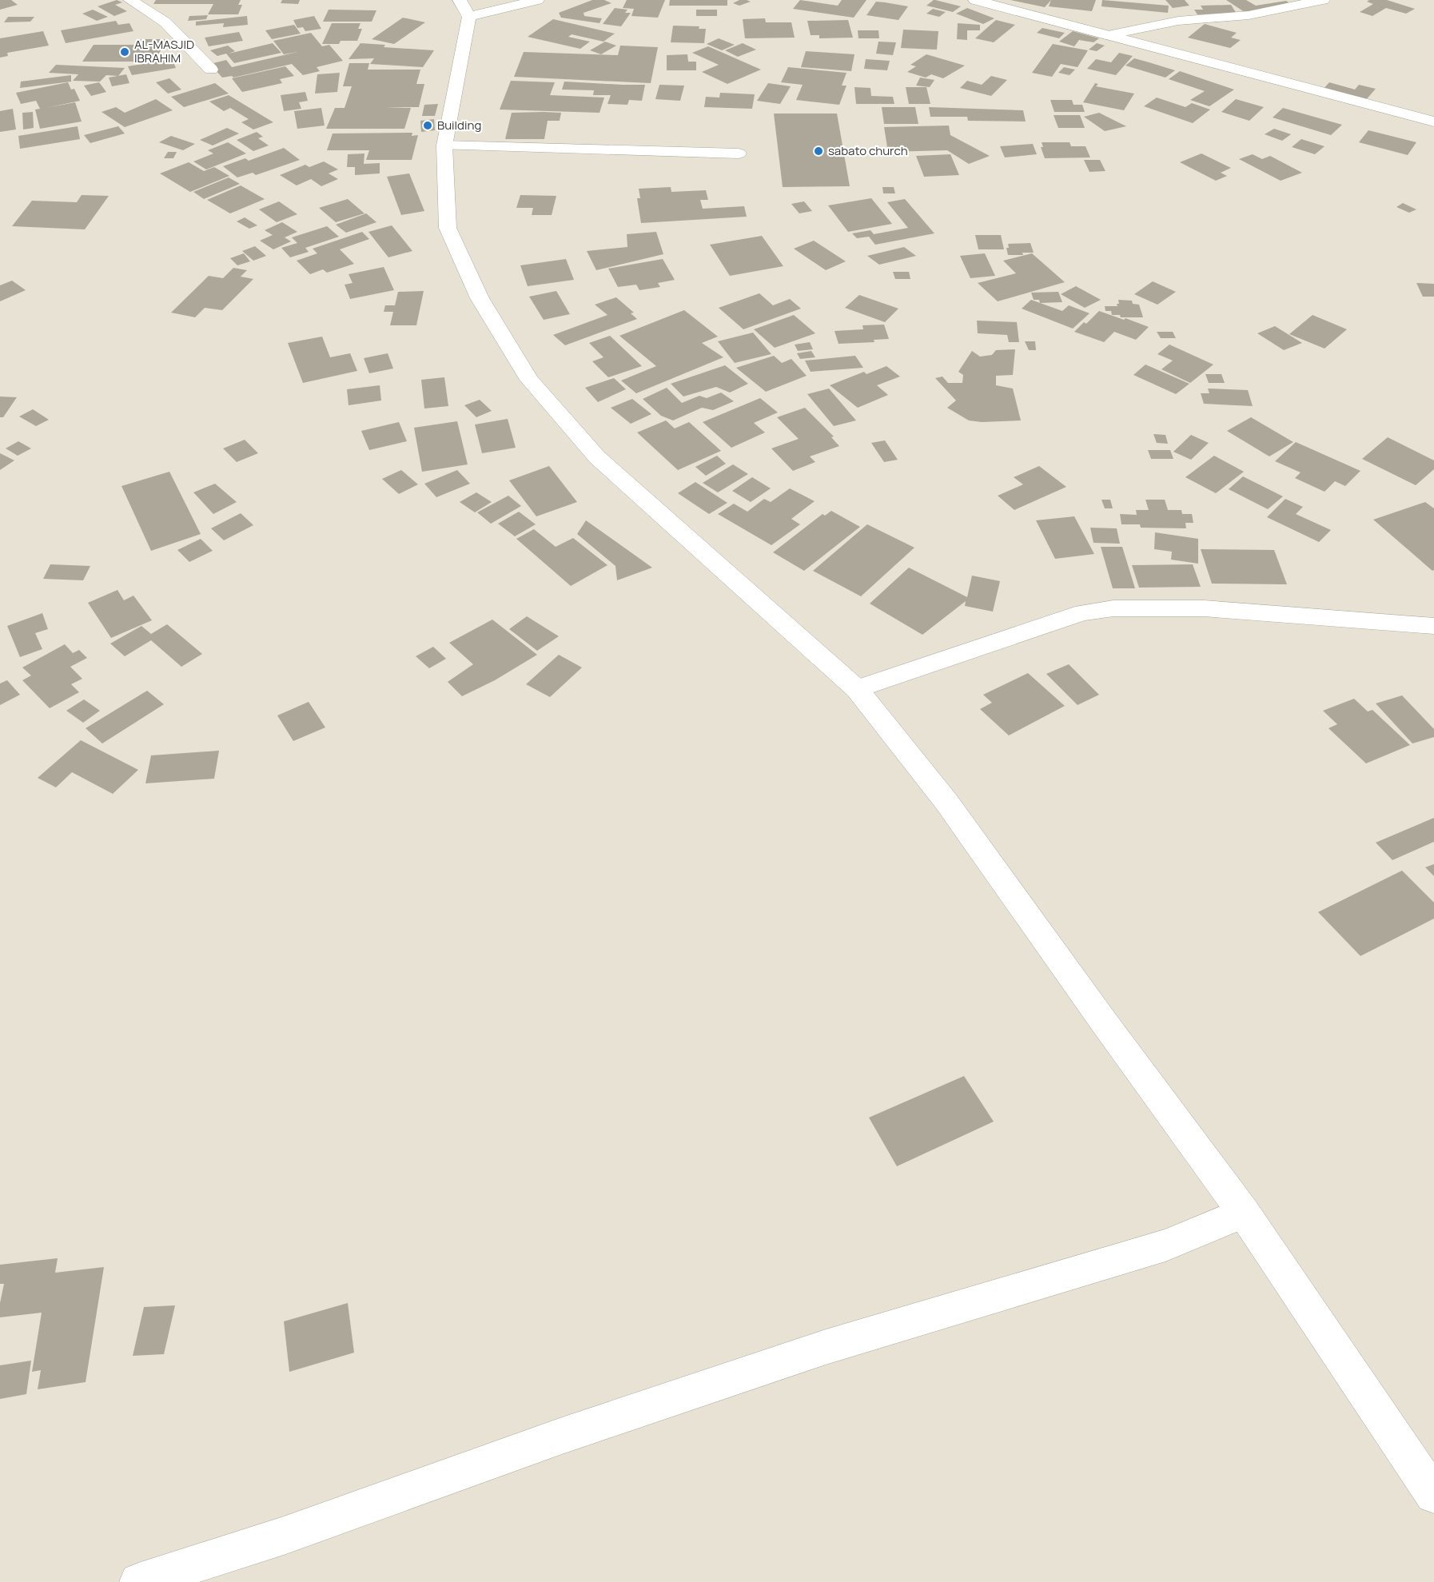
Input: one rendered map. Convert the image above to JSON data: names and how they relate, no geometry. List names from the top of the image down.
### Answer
{
  "places": ["AL-MASJID IBRAHIM", "Building", "sabato church"]
}
